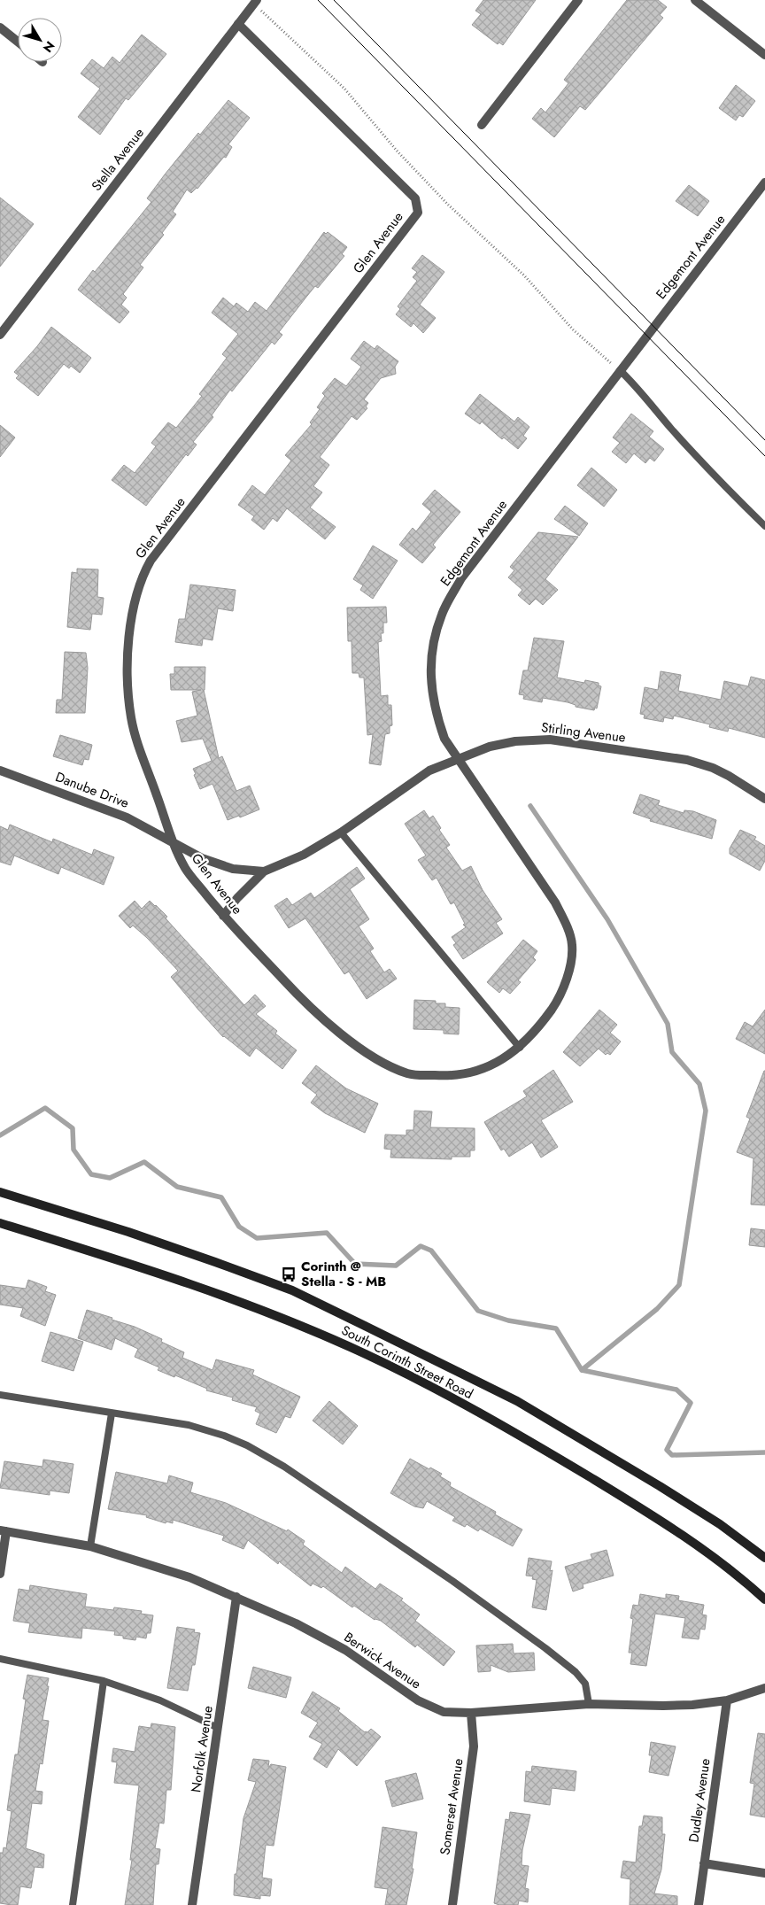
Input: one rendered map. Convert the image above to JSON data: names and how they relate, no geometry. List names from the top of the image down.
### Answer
{
  "streets": {
    "main road": ["South Corinth Street Road"],
    "street": [
      "Stella Avenue",
      "Glen Avenue",
      "Edgemont Avenue",
      "Stirling Avenue",
      "Danube Drive",
      "Berwick Avenue",
      "Norfolk Avenue",
      "Dudley Avenue",
      "Somerset Avenue"
    ]
  },
  "crossings": [
    ["Stella Avenue", "Glen Avenue"],
    ["Glen Avenue", "Edgemont Avenue"],
    ["Glen Avenue", "Stirling Avenue"],
    ["Glen Avenue", "Danube Drive"],
    ["Edgemont Avenue", "Stirling Avenue"],
    ["Stirling Avenue", "Danube Drive"],
    ["Berwick Avenue", "Norfolk Avenue"],
    ["Berwick Avenue", "Dudley Avenue"],
    ["Berwick Avenue", "Somerset Avenue"]
  ],
  "places": {
    "bus stop": ["Corinth @ Stella - S - MB"]
  },
  "north": "bottom right"
}
